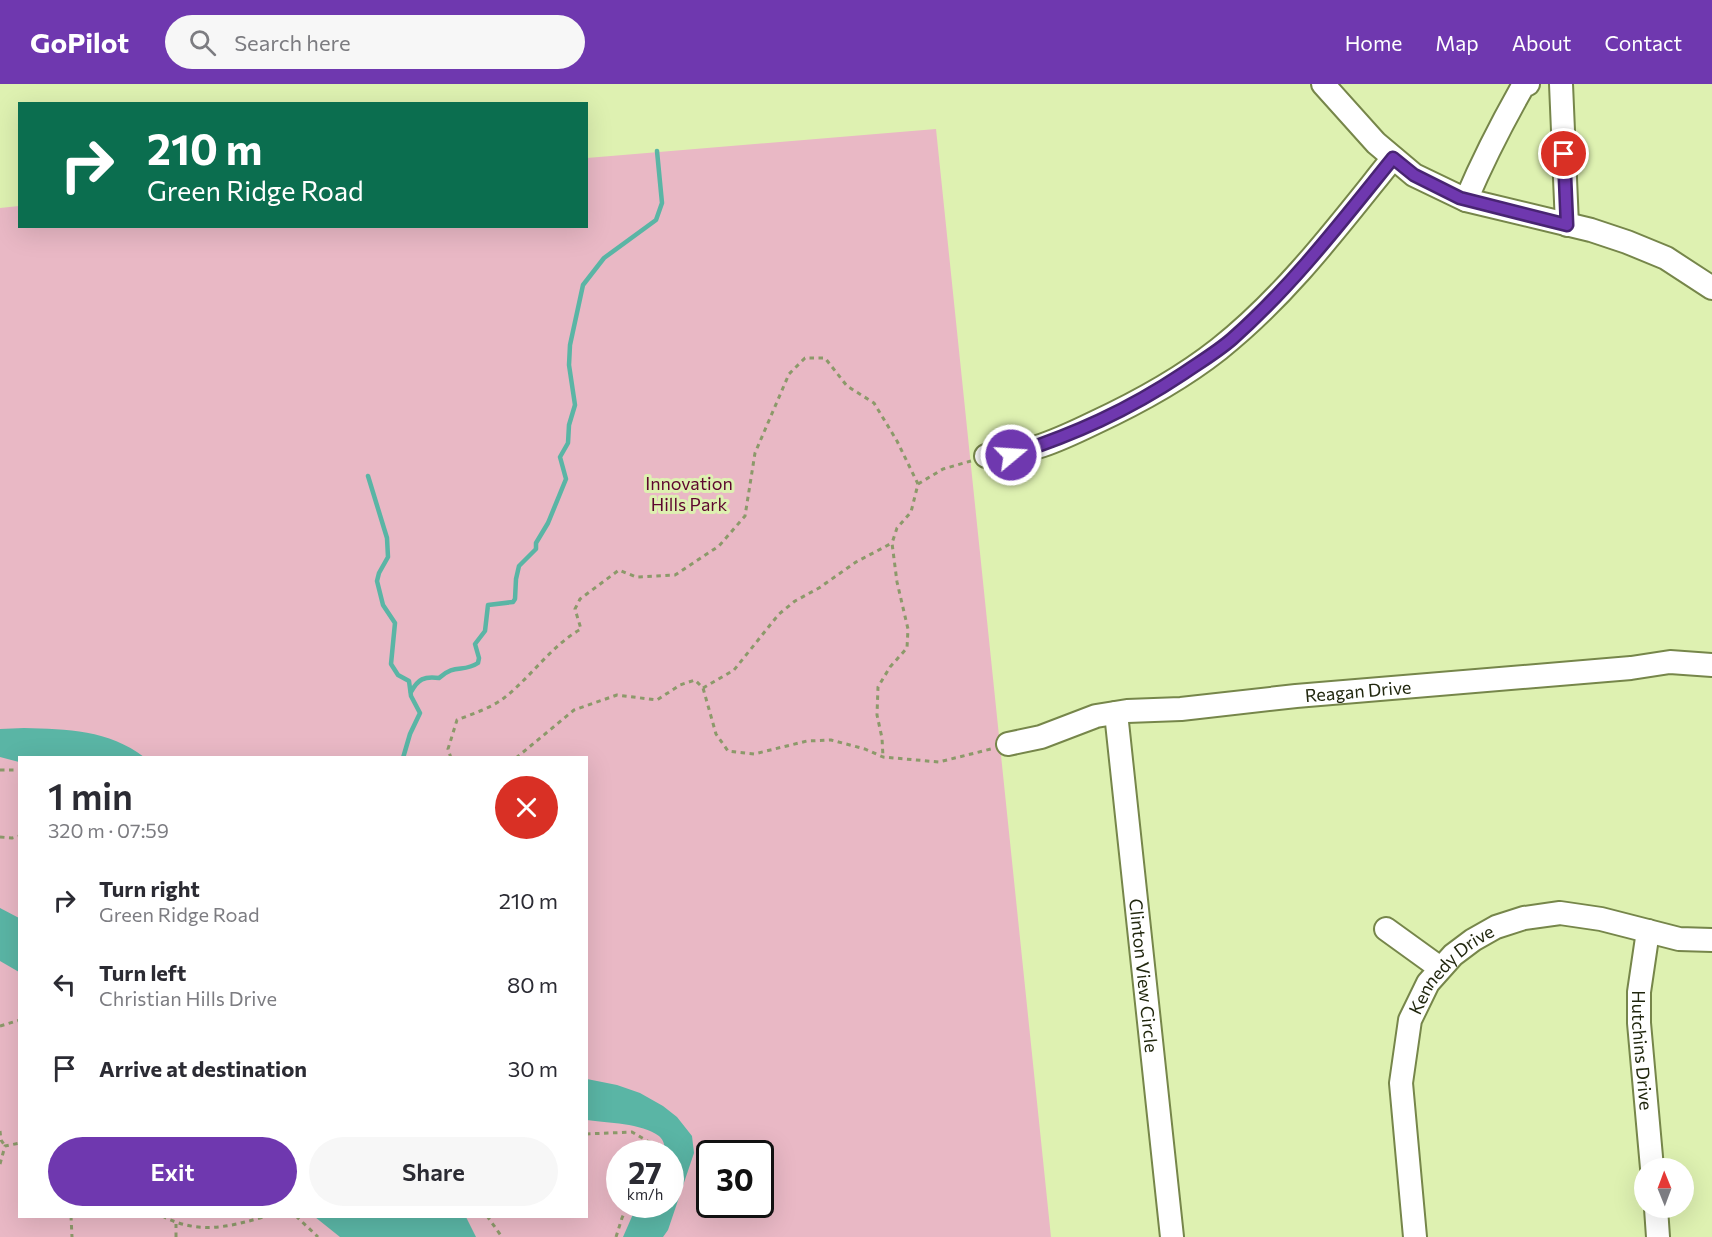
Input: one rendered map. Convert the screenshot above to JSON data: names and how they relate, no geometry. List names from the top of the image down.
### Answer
{
  "streets": {
    "street": [
      "Reagan Drive",
      "Kennedy Drive",
      "Clinton View Circle",
      "Hutchins Drive"
    ]
  },
  "crossings": [
    ["Reagan Drive", "Clinton View Circle"],
    ["Kennedy Drive", "Hutchins Drive"]
  ],
  "parks": ["Innovation Hills Park"],
  "north": "top",
  "page": {
    "header": "GoPilot",
    "search": "Search here",
    "nav": [
      "Home",
      "Map",
      "About",
      "Contact"
    ],
    "turn": ["210 m", "Green Ridge Road"],
    "heading": ["1 min", "320 m · 07:59"],
    "list": [
      {
        "name": "Turn right",
        "note": "Green Ridge Road",
        "value": "210 m"
      },
      {
        "name": "Turn left",
        "note": "Christian Hills Drive",
        "value": "80 m"
      },
      {
        "name": "Arrive at destination",
        "value": "30 m"
      }
    ],
    "buttons": ["Exit", "Share"],
    "speed": "27 km/h",
    "limit": "30"
  }
}
